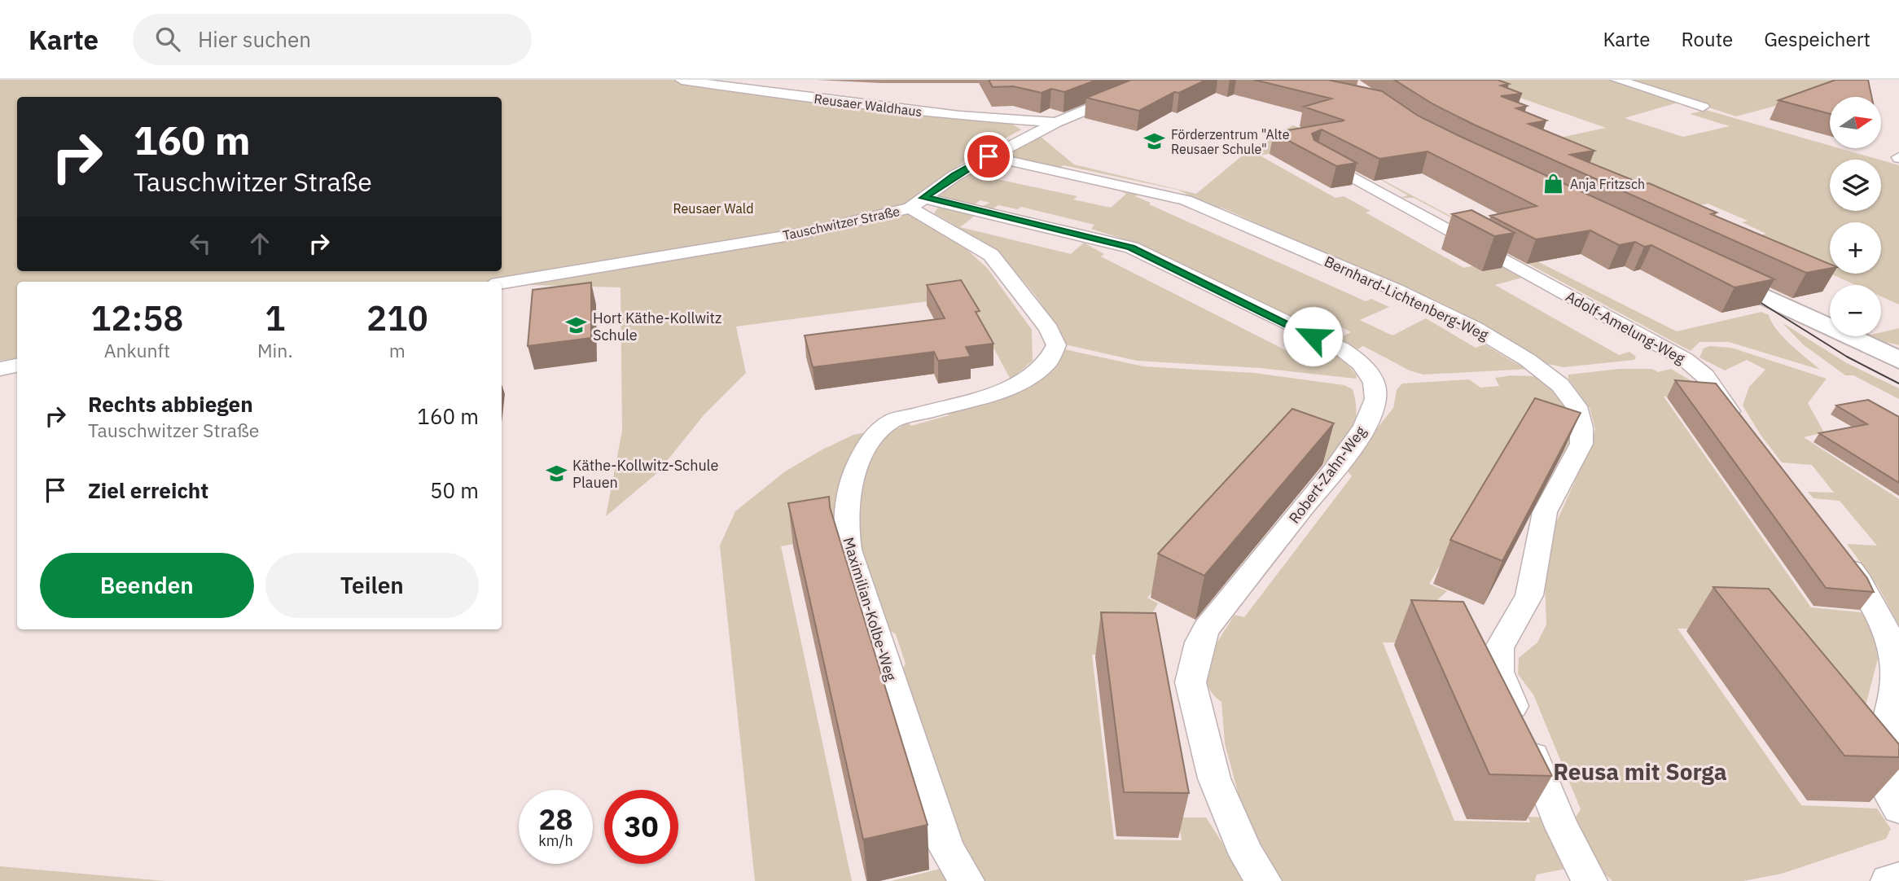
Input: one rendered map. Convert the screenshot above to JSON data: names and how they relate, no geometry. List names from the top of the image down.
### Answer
{
  "streets": {
    "street": [
      "Reusaer Waldhaus",
      "Tauschwitzer Straße",
      "Bernhard-Lichtenberg-Weg",
      "Adolf-Amelung-Weg",
      "Robert-Zahn-Weg",
      "Maximilian-Kolbe-Weg"
    ]
  },
  "crossings": [
    ["Reusaer Waldhaus", "Tauschwitzer Straße"],
    ["Tauschwitzer Straße", "Bernhard-Lichtenberg-Weg"],
    ["Tauschwitzer Straße", "Robert-Zahn-Weg"],
    ["Tauschwitzer Straße", "Maximilian-Kolbe-Weg"],
    ["Robert-Zahn-Weg", "Maximilian-Kolbe-Weg"]
  ],
  "districts": ["Reusa mit Sorga"],
  "parks": ["Reusaer Wald"],
  "places": {
    "school or university": ["Förderzentrum \"Alte Reusaer Schule\"", "Hort Käthe-Kollwitz Schule", "Käthe-Kollwitz-Schule Plauen"],
    "shop": ["Anja Fritzsch"]
  },
  "north": "right",
  "page": {
    "header": "Karte",
    "search": "Hier suchen",
    "nav": ["Karte", "Route", "Gespeichert"],
    "map_buttons": ["+", "−"],
    "turn": ["160 m", "Tauschwitzer Straße"],
    "eta": [
      "12:58",
      "Ankunft",
      "1",
      "Min.",
      "210",
      "m"
    ],
    "list": [
      {
        "name": "Rechts abbiegen",
        "note": "Tauschwitzer Straße",
        "value": "160 m"
      },
      {
        "name": "Ziel erreicht",
        "value": "50 m"
      }
    ],
    "buttons": ["Beenden", "Teilen"],
    "speed": "28 km/h",
    "limit": "30"
  }
}
